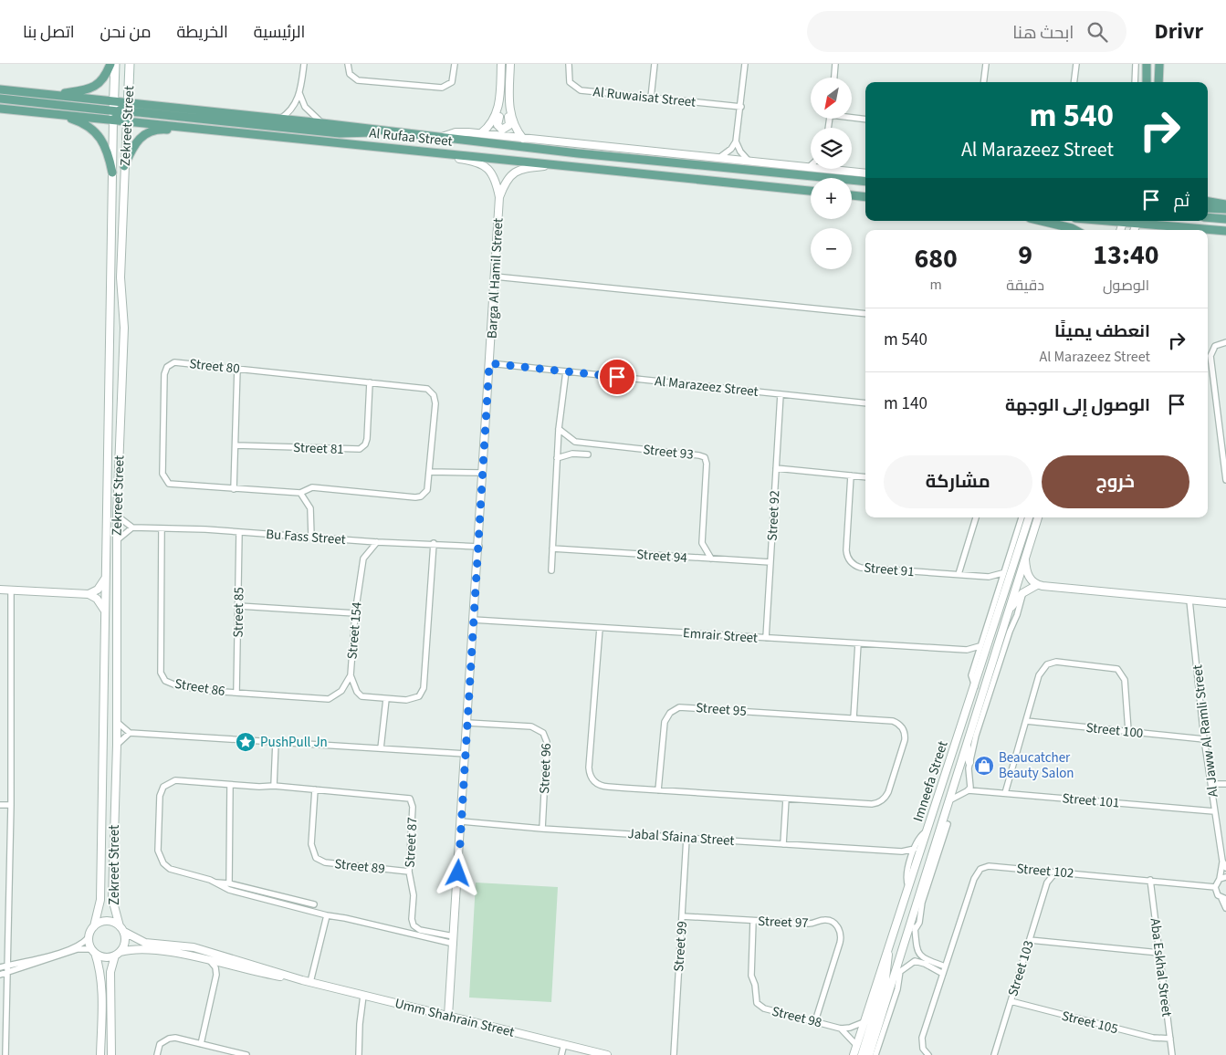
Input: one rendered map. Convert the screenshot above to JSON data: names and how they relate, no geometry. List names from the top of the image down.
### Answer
{
  "streets": {
    "main road": ["Zekreet Street", "Al Rufaa Street"],
    "street": [
      "Al Ruwaisat Street",
      "Barga Al Hamil Street",
      "Street 80",
      "Al Marazeez Street",
      "Street 81",
      "Street 93",
      "Street 92",
      "Bu Fass Street",
      "Street 94",
      "Street 91",
      "Street 85",
      "Street 154",
      "Emrair Street",
      "Street 86",
      "Street 95",
      "Street 100",
      "Al Jaww Al Ramli Street",
      "Street 96",
      "Imneefa Street",
      "Street 101",
      "Jabal Sfaina Street",
      "Street 87",
      "Street 89",
      "Street 102",
      "Street 97",
      "Street 99",
      "Aba Eskhal Street",
      "Street 103",
      "Street 98",
      "Umm Shahrain Street",
      "Street 105"
    ]
  },
  "crossings": [
    ["Zekreet Street", "Al Rufaa Street"],
    ["Zekreet Street", "Umm Shahrain Street"],
    ["Al Rufaa Street", "Barga Al Hamil Street"],
    ["Barga Al Hamil Street", "Al Marazeez Street"],
    ["Barga Al Hamil Street", "Bu Fass Street"],
    ["Barga Al Hamil Street", "Emrair Street"],
    ["Barga Al Hamil Street", "Street 96"],
    ["Barga Al Hamil Street", "Jabal Sfaina Street"],
    ["Barga Al Hamil Street", "Street 87"],
    ["Barga Al Hamil Street", "Umm Shahrain Street"],
    ["Street 80", "Street 81"],
    ["Al Marazeez Street", "Street 92"],
    ["Street 93", "Street 94"],
    ["Street 92", "Street 94"],
    ["Street 92", "Emrair Street"],
    ["Bu Fass Street", "Street 85"],
    ["Bu Fass Street", "Street 154"],
    ["Bu Fass Street", "Street 86"],
    ["Street 85", "Street 86"],
    ["Street 154", "Street 86"],
    ["Emrair Street", "Street 95"],
    ["Street 100", "Al Jaww Al Ramli Street"],
    ["Al Jaww Al Ramli Street", "Street 101"],
    ["Street 96", "Jabal Sfaina Street"],
    ["Imneefa Street", "Street 98"],
    ["Jabal Sfaina Street", "Street 99"],
    ["Street 87", "Street 89"],
    ["Street 102", "Aba Eskhal Street"],
    ["Street 102", "Street 103"],
    ["Street 97", "Street 99"],
    ["Street 97", "Street 98"],
    ["Aba Eskhal Street", "Street 105"],
    ["Street 103", "Street 105"]
  ],
  "places": {
    "place": ["PushPull Jn"],
    "shop": ["Beaucatcher Beauty Salon"]
  },
  "north": "bottom left",
  "page": {
    "header": "Drivr",
    "search": "ابحث هنا",
    "nav": [
      "الرئيسية",
      "الخريطة",
      "من نحن",
      "اتصل بنا"
    ],
    "map_buttons": ["+", "−"],
    "turn": ["540 m", "Al Marazeez Street"],
    "then": "ثم",
    "eta": [
      "13:40",
      "الوصول",
      "9",
      "دقيقة",
      "680",
      "m"
    ],
    "list": [
      {
        "name": "انعطف يمينًا",
        "note": "Al Marazeez Street",
        "value": "540 m"
      },
      {
        "name": "الوصول إلى الوجهة",
        "value": "140 m"
      }
    ],
    "buttons": ["خروج", "مشاركة"]
  }
}
